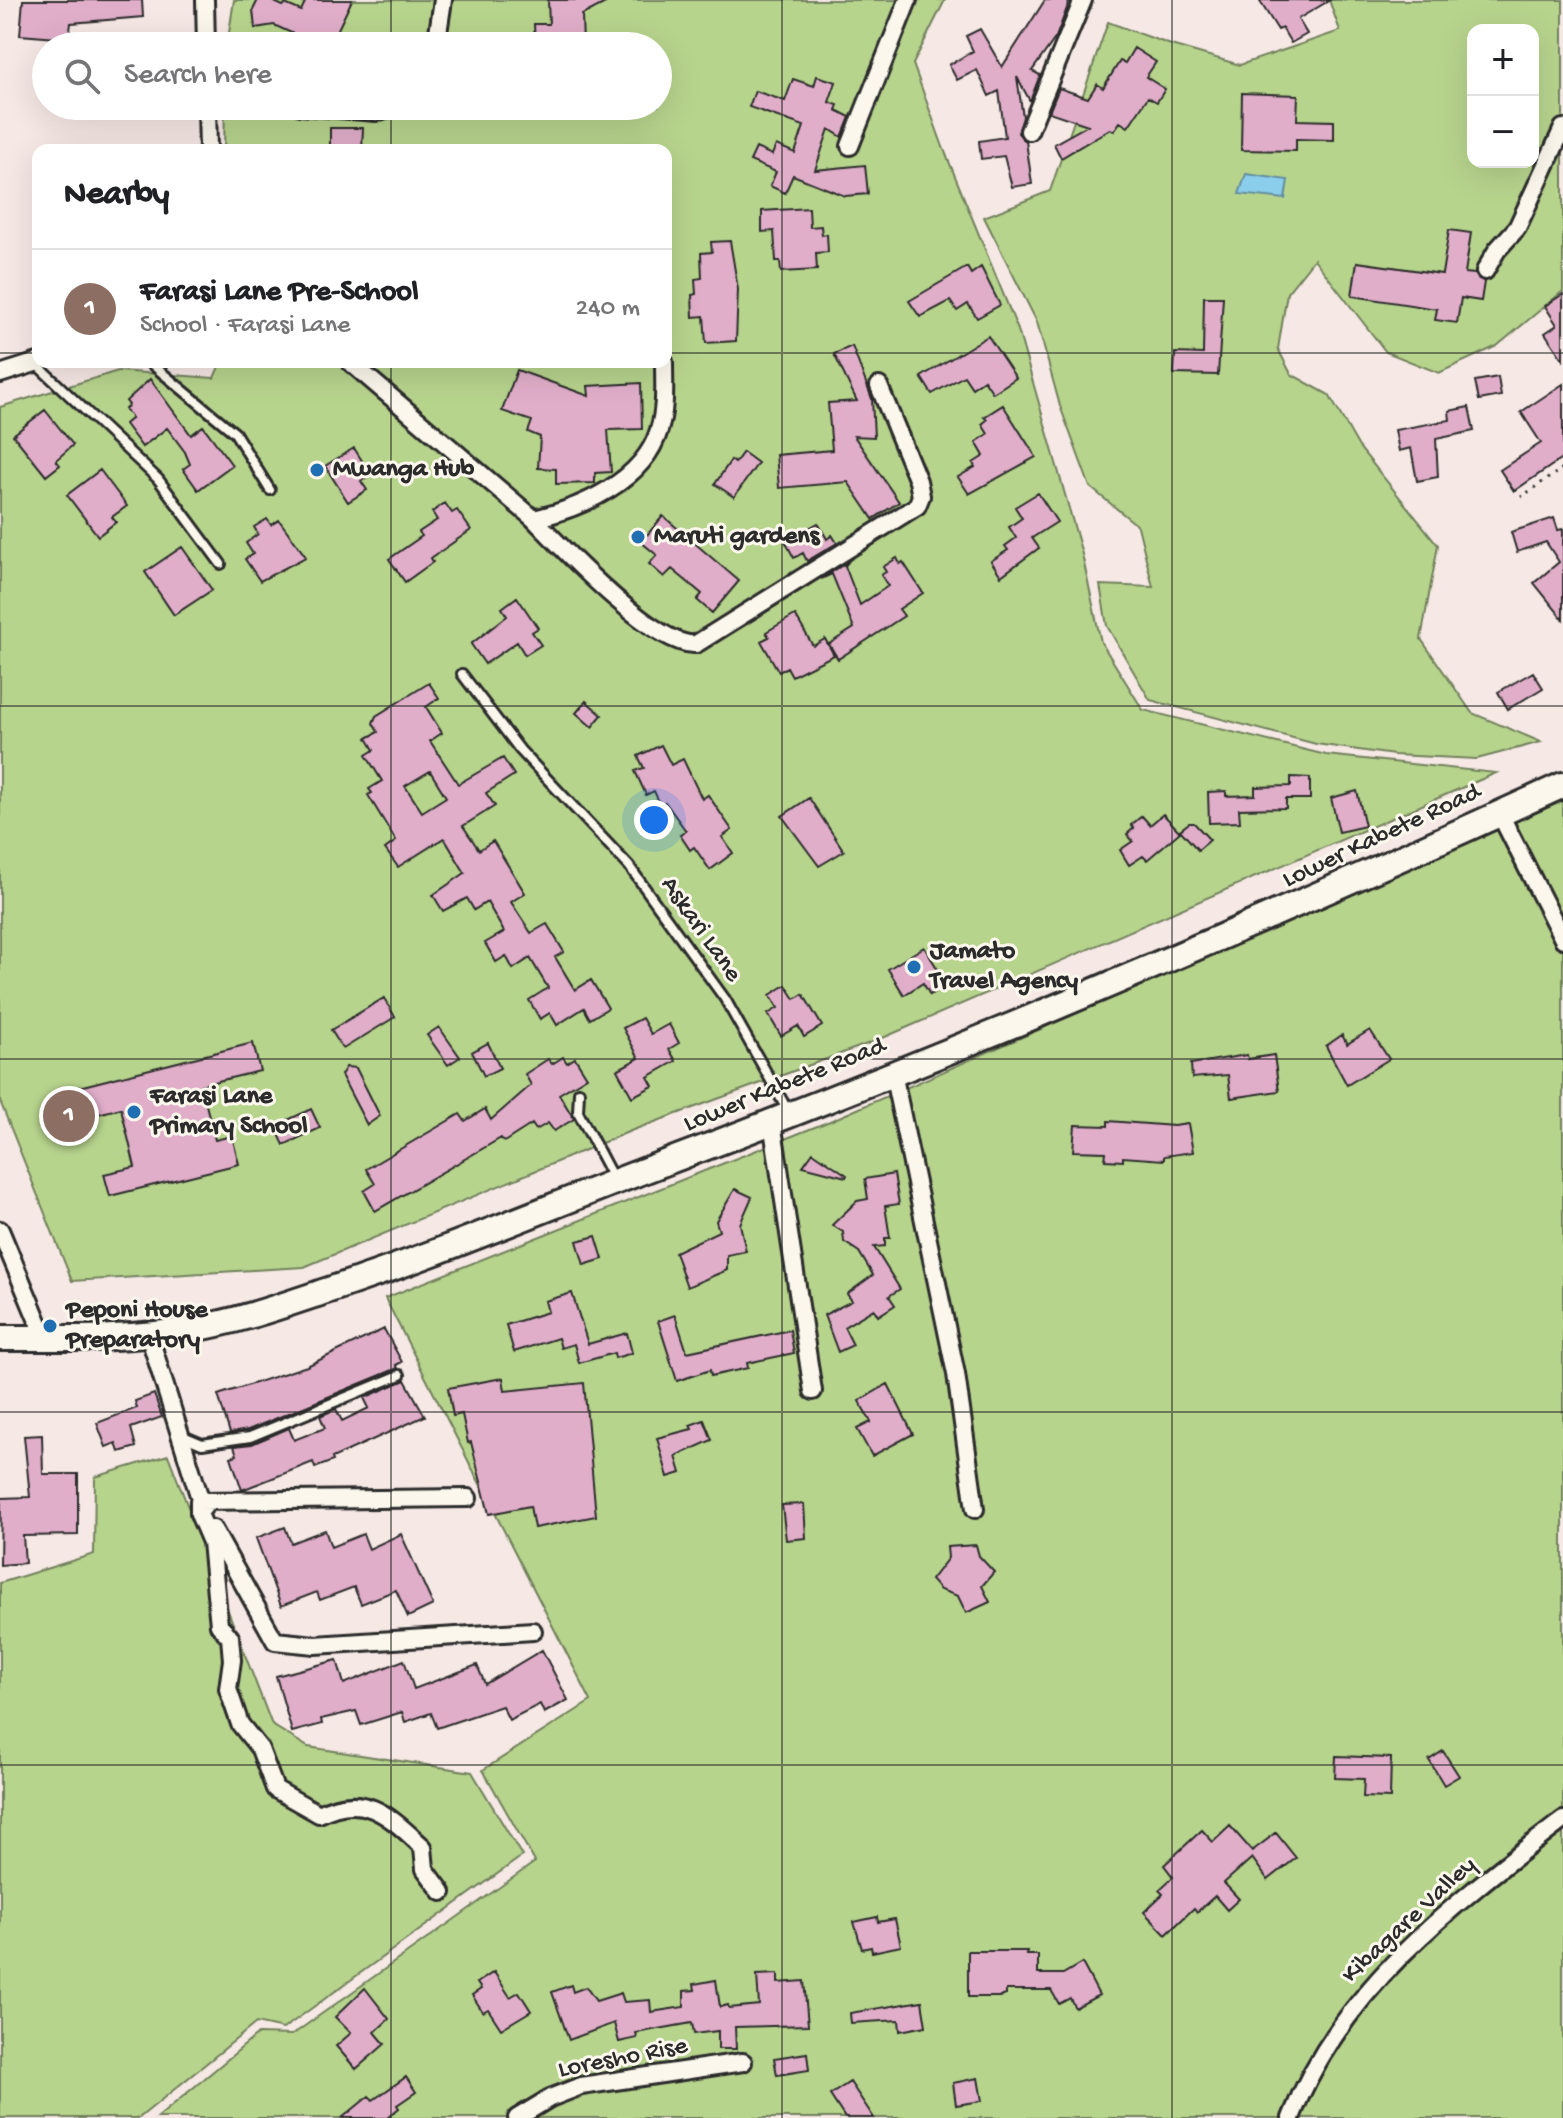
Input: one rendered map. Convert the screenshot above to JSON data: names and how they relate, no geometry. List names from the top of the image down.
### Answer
{
  "streets": {
    "main road": ["Lower Kabete Road"],
    "street": ["Kibagare Valley", "Loresho Rise"],
    "lane": ["Askari Lane"]
  },
  "crossings": [
    ["Lower Kabete Road", "Askari Lane"]
  ],
  "places": [
    "Mwanga Hub",
    "Maruti gardens",
    "Jamato Travel Agency",
    "Farasi Lane Primary School",
    "Peponi House Preparatory"
  ],
  "page": {
    "map_buttons": ["+", "−"],
    "search": "Search here",
    "heading": "Nearby",
    "list": [
      {
        "mark": "1",
        "name": "Farasi Lane Pre-School",
        "note": "School · Farasi Lane",
        "value": "240 m"
      }
    ],
    "pins": "1"
  }
}
